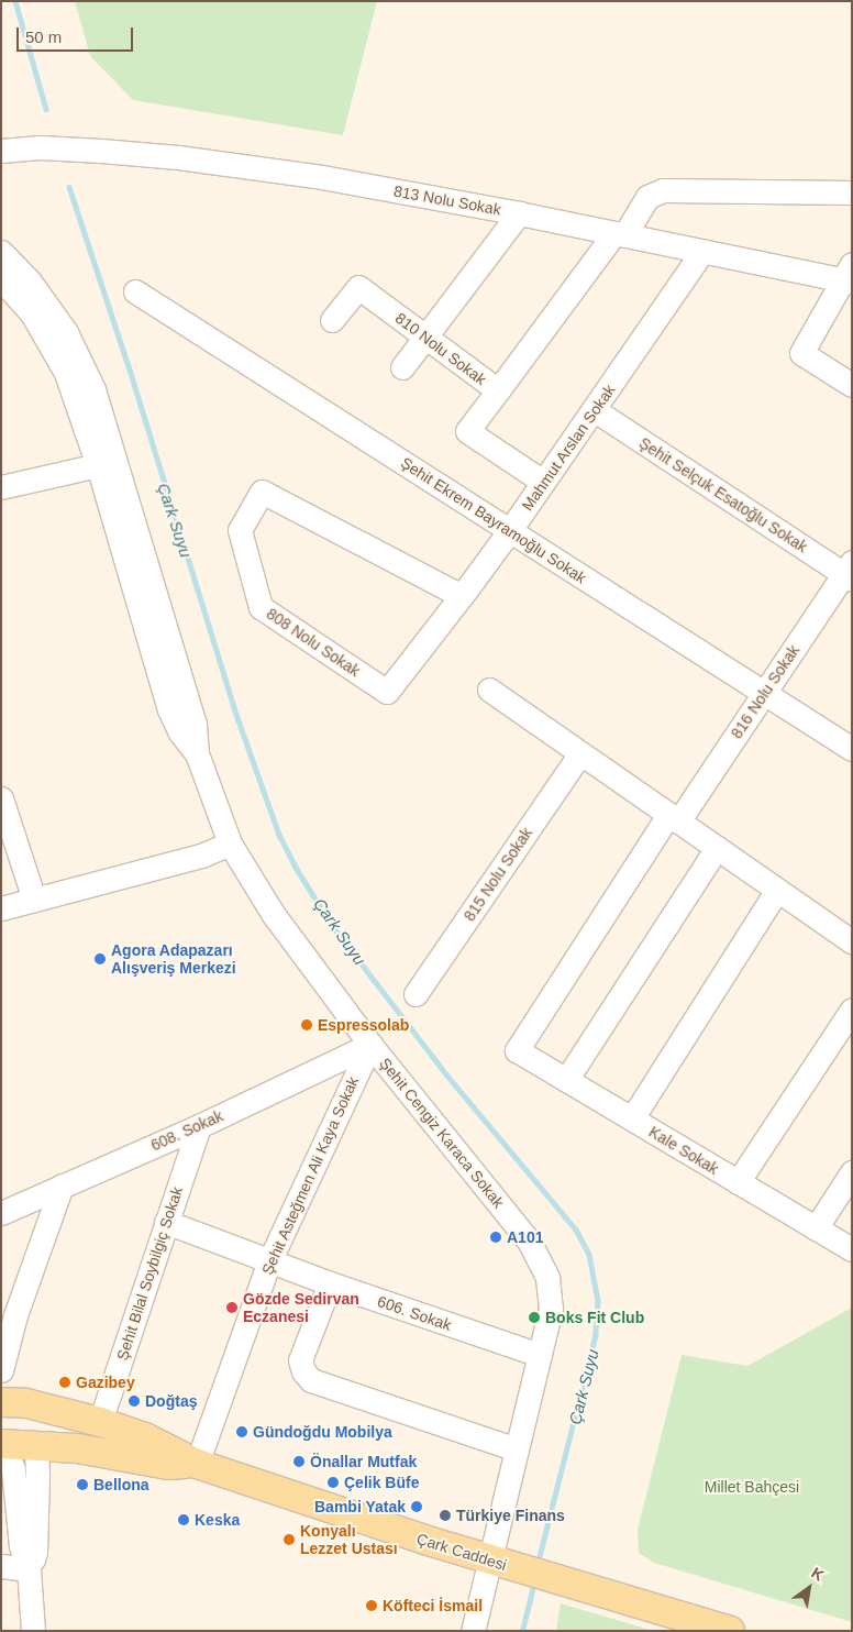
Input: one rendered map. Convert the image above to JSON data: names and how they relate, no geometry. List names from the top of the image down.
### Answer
{
  "streets": {
    "main road": ["Çark Caddesi"],
    "street": [
      "813 Nolu Sokak",
      "810 Nolu Sokak",
      "Mahmut Arslan Sokak",
      "Şehit Selçuk Esatoğlu Sokak",
      "Şehit Ekrem Bayramoğlu Sokak",
      "808 Nolu Sokak",
      "816 Nolu Sokak",
      "815 Nolu Sokak",
      "608. Sokak",
      "Şehit Cengiz Karaca Sokak",
      "Kale Sokak",
      "Şehit Asteğmen Ali Kaya Sokak",
      "Şehit Bilal Soybilgiç Sokak",
      "606. Sokak"
    ]
  },
  "crossings": [
    ["813 Nolu Sokak", "Mahmut Arslan Sokak"],
    ["810 Nolu Sokak", "Mahmut Arslan Sokak"],
    ["Mahmut Arslan Sokak", "Şehit Selçuk Esatoğlu Sokak"],
    ["Mahmut Arslan Sokak", "Şehit Ekrem Bayramoğlu Sokak"],
    ["Mahmut Arslan Sokak", "808 Nolu Sokak"],
    ["Şehit Selçuk Esatoğlu Sokak", "816 Nolu Sokak"],
    ["Şehit Ekrem Bayramoğlu Sokak", "816 Nolu Sokak"],
    ["816 Nolu Sokak", "Kale Sokak"],
    ["608. Sokak", "Şehit Cengiz Karaca Sokak"],
    ["608. Sokak", "Şehit Asteğmen Ali Kaya Sokak"],
    ["608. Sokak", "Şehit Bilal Soybilgiç Sokak"],
    ["Şehit Cengiz Karaca Sokak", "Şehit Asteğmen Ali Kaya Sokak"],
    ["Şehit Cengiz Karaca Sokak", "606. Sokak"],
    ["Şehit Cengiz Karaca Sokak", "Çark Caddesi"],
    ["Şehit Asteğmen Ali Kaya Sokak", "606. Sokak"],
    ["Şehit Asteğmen Ali Kaya Sokak", "Çark Caddesi"],
    ["Şehit Bilal Soybilgiç Sokak", "606. Sokak"],
    ["Şehit Bilal Soybilgiç Sokak", "Çark Caddesi"]
  ],
  "water": ["Çark Suyu"],
  "parks": ["Millet Bahçesi"],
  "places": [
    "Agora Adapazarı Alışveriş Merkezi",
    "Espressolab",
    "A101",
    "Gözde Sedirvan Eczanesi",
    "Boks Fit Club",
    "Gazibey",
    "Doğtaş",
    "Gündoğdu Mobilya",
    "Önallar Mutfak",
    "Çelik Büfe",
    "Bellona",
    "Bambi Yatak",
    "Türkiye Finans",
    "Keska",
    "Konyalı Lezzet Ustası",
    "Köfteci İsmail"
  ],
  "scale_bar": "50 m",
  "north": "top right"
}
